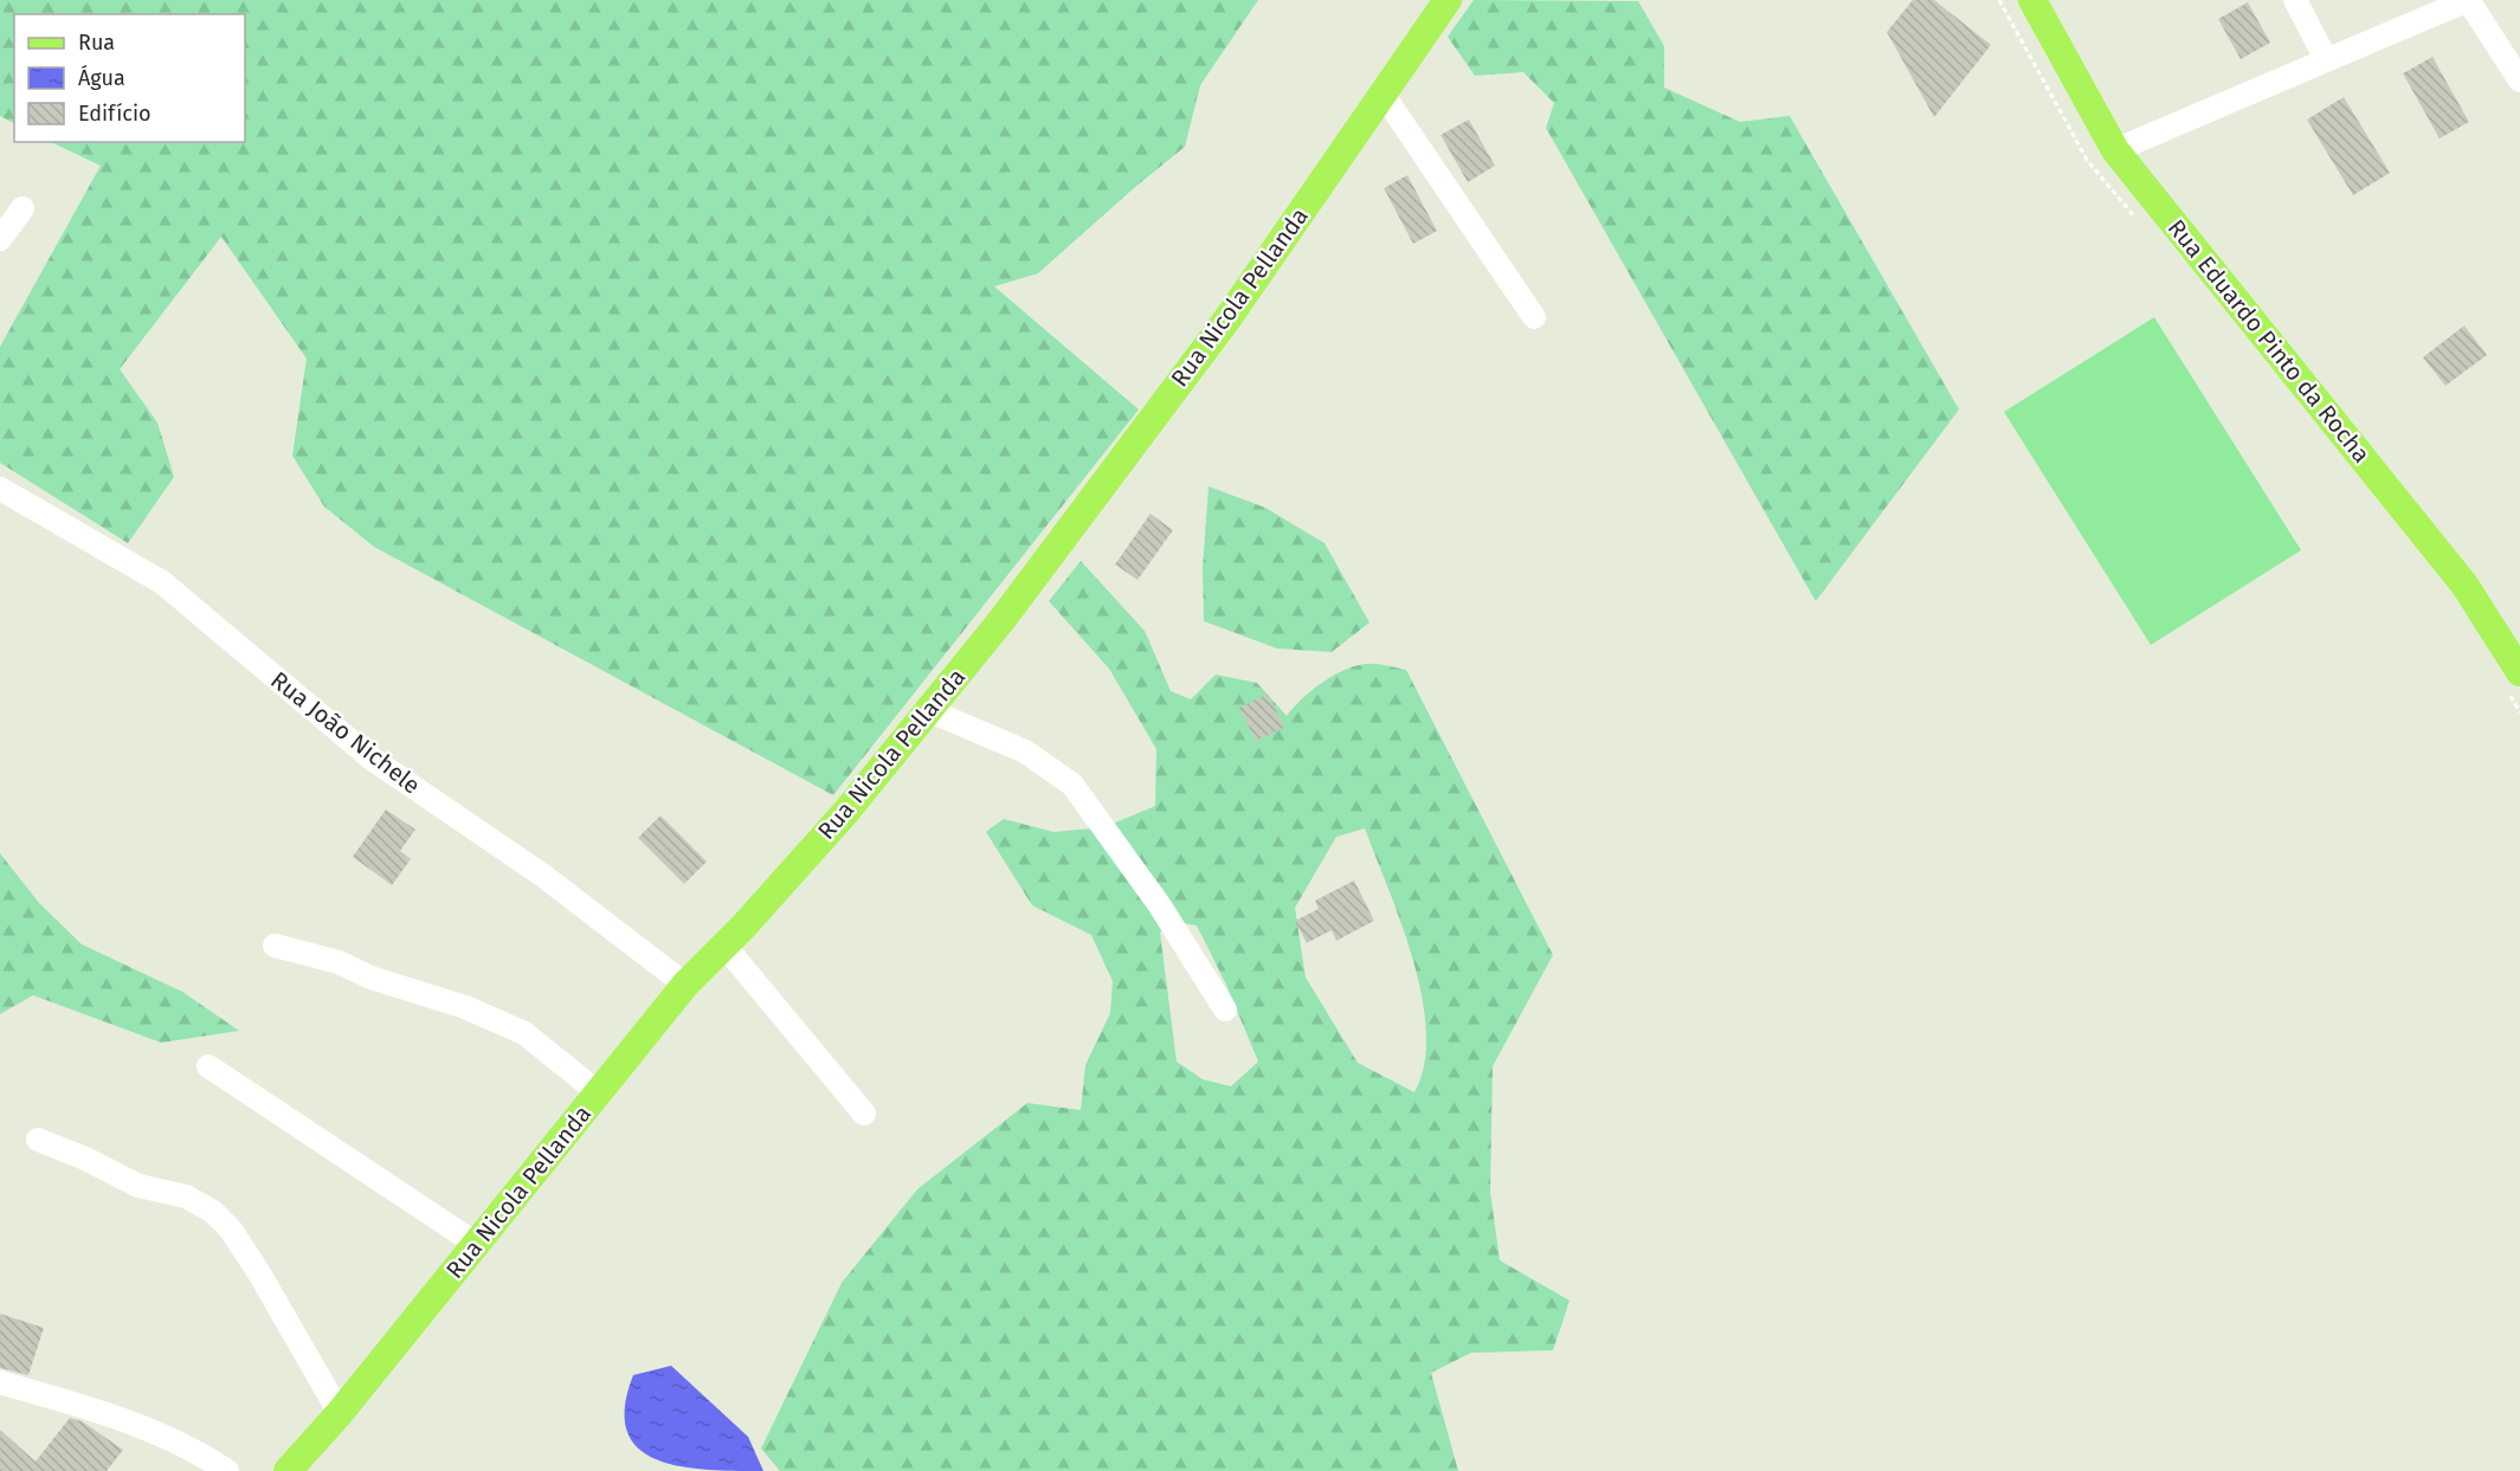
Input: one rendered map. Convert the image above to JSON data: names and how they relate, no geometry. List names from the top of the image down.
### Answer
{
  "streets": {
    "main road": ["Rua Nicola Pellanda", "Rua Eduardo Pinto da Rocha"],
    "street": ["Rua João Nichele"]
  },
  "crossings": [
    ["Rua Nicola Pellanda", "Rua João Nichele"]
  ],
  "legend": ["Rua", "Água", "Edifício"]
}
